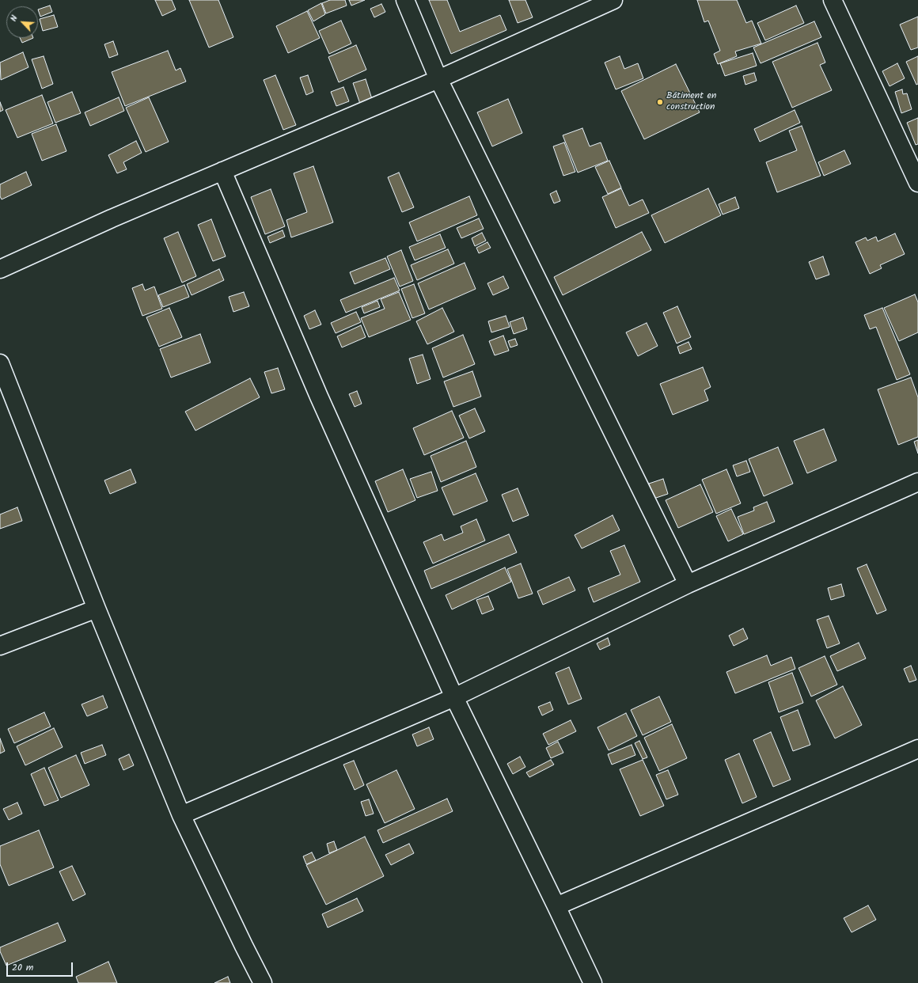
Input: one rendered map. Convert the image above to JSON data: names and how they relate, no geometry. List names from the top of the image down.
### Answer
{
  "places": ["Bâtiment en construction"],
  "scale_bar": "20 m",
  "north": "top left"
}
